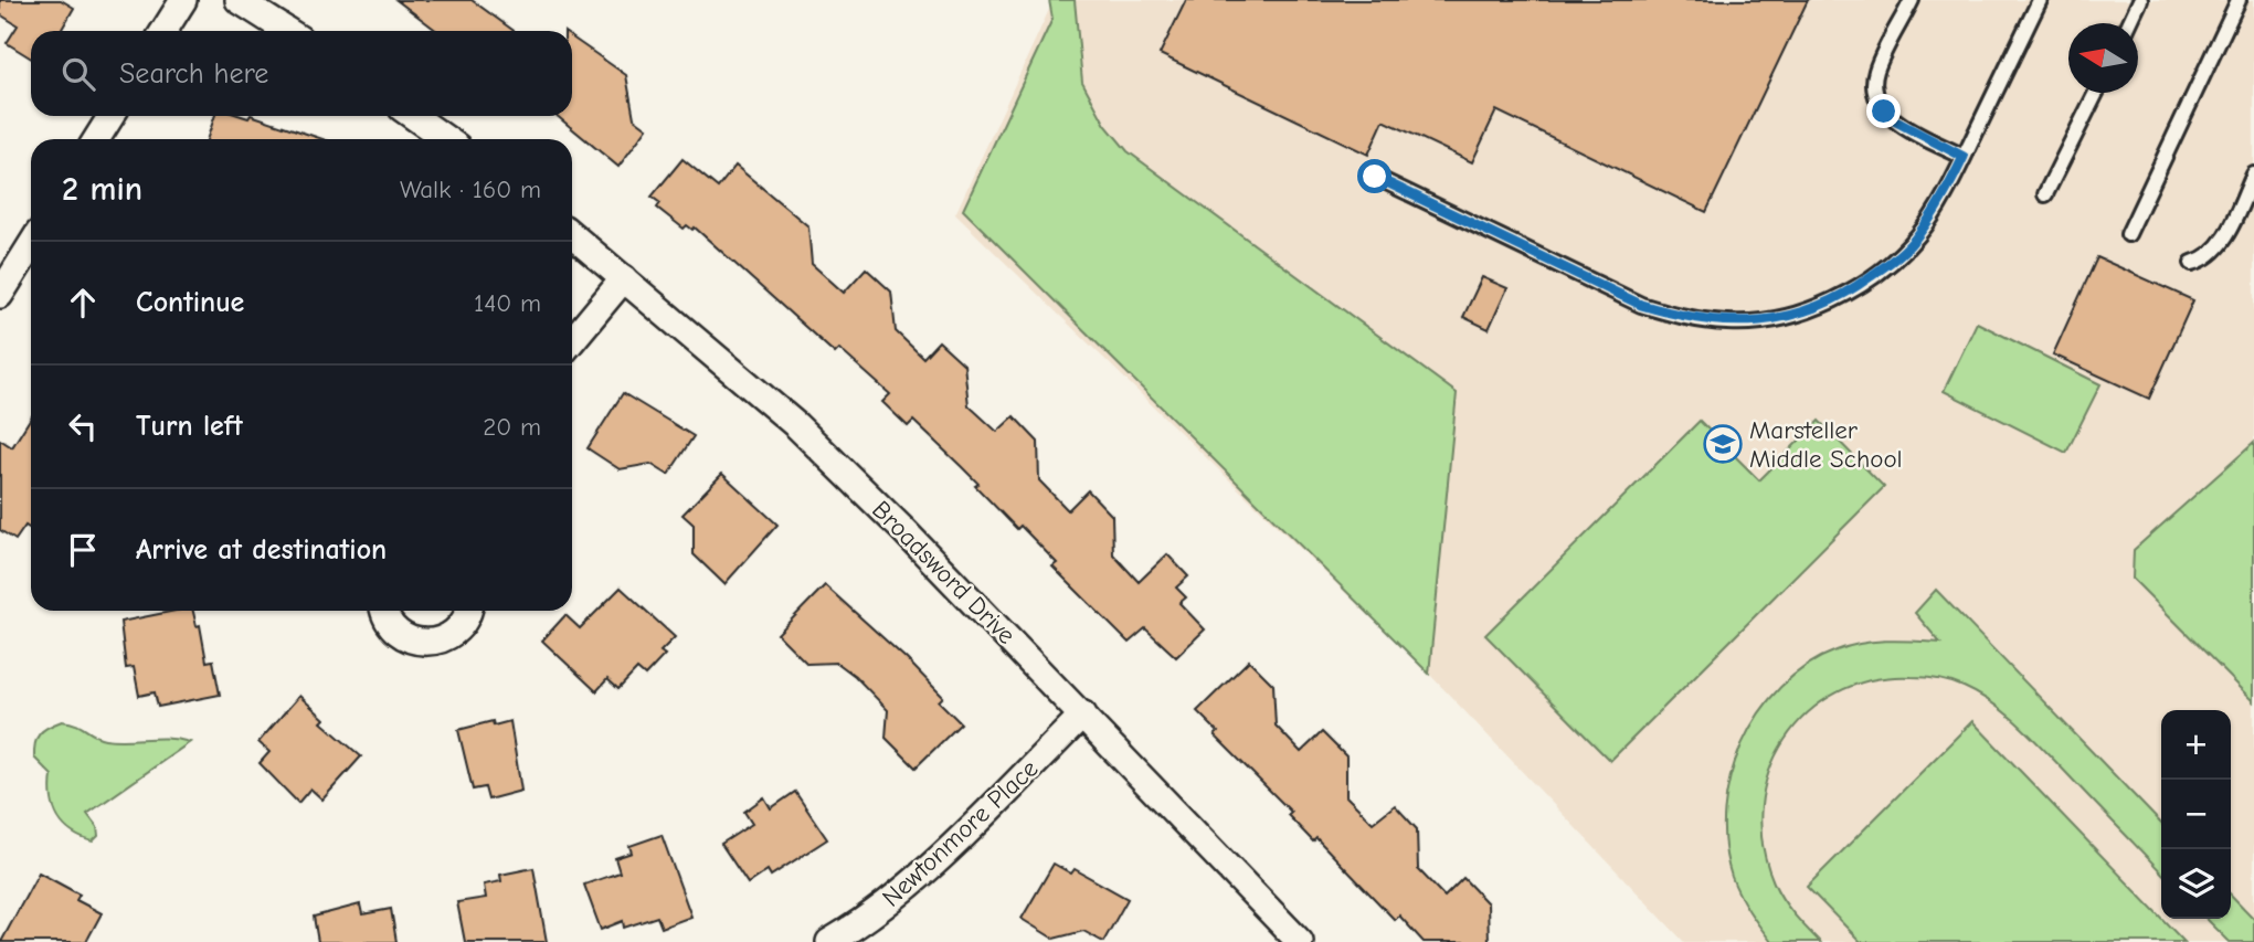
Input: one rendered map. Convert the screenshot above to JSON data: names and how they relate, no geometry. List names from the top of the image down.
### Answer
{
  "streets": {
    "street": ["Broadsword Drive", "Newtonmore Place"]
  },
  "crossings": [
    ["Broadsword Drive", "Newtonmore Place"]
  ],
  "places": {
    "school or university": ["Marsteller Middle School"]
  },
  "north": "left",
  "page": {
    "search": "Search here",
    "heading": ["2 min", "Walk · 160 m"],
    "list": [
      ["Continue", "140 m"],
      ["Turn left", "20 m"],
      "Arrive at destination"
    ],
    "map_buttons": ["+", "−"]
  }
}
